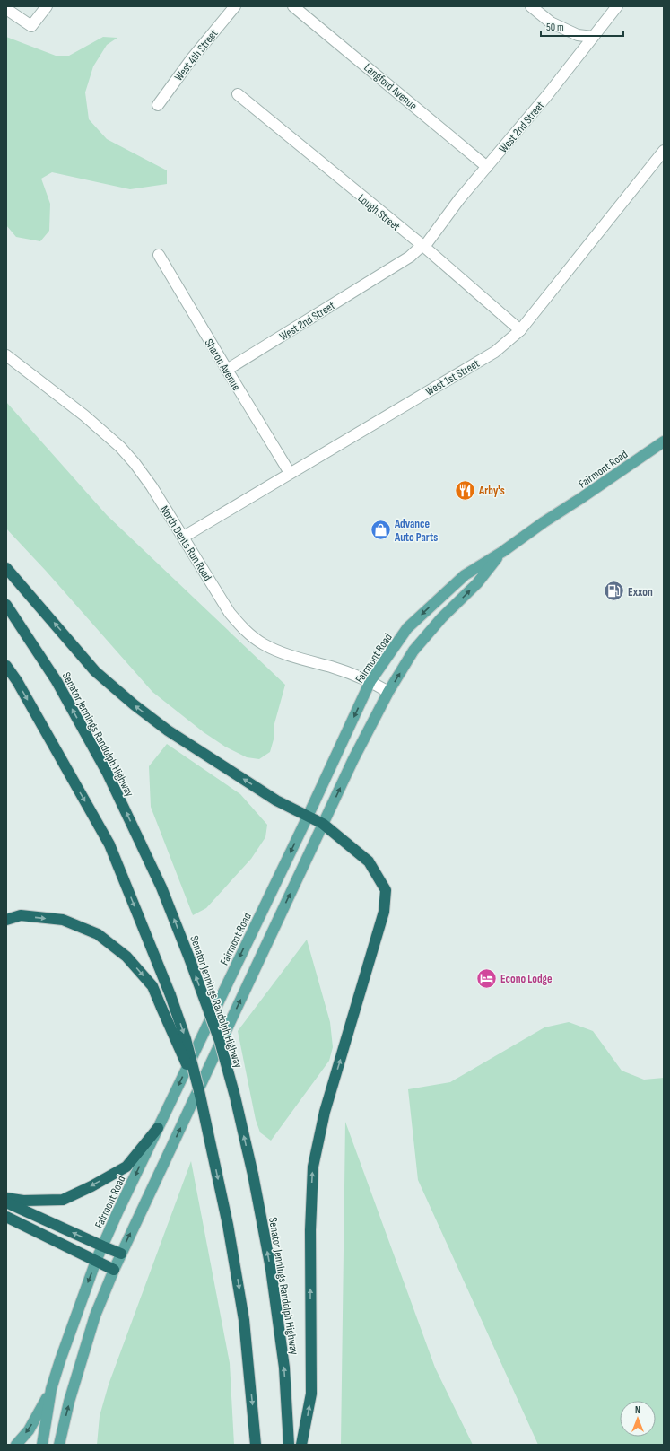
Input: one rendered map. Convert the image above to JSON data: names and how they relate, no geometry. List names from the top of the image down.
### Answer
{
  "streets": {
    "highway": ["Senator Jennings Randolph Highway"],
    "main road": ["Fairmont Road"],
    "street": [
      "West 4th Street",
      "Langford Avenue",
      "West 2nd Street",
      "Lough Street",
      "Sharon Avenue",
      "West 1st Street",
      "North Dents Run Road"
    ]
  },
  "crossings": [
    ["Langford Avenue", "West 2nd Street"],
    ["West 2nd Street", "Lough Street"],
    ["West 2nd Street", "Sharon Avenue"],
    ["Lough Street", "West 1st Street"],
    ["Sharon Avenue", "West 1st Street"],
    ["West 1st Street", "North Dents Run Road"],
    ["Fairmont Road", "North Dents Run Road"]
  ],
  "places": {
    "restaurant": ["Arby's"],
    "shop": ["Advance Auto Parts"],
    "fuel station": ["Exxon"],
    "hotel": ["Econo Lodge"]
  },
  "scale_bar": "50 m",
  "north": "top"
}
